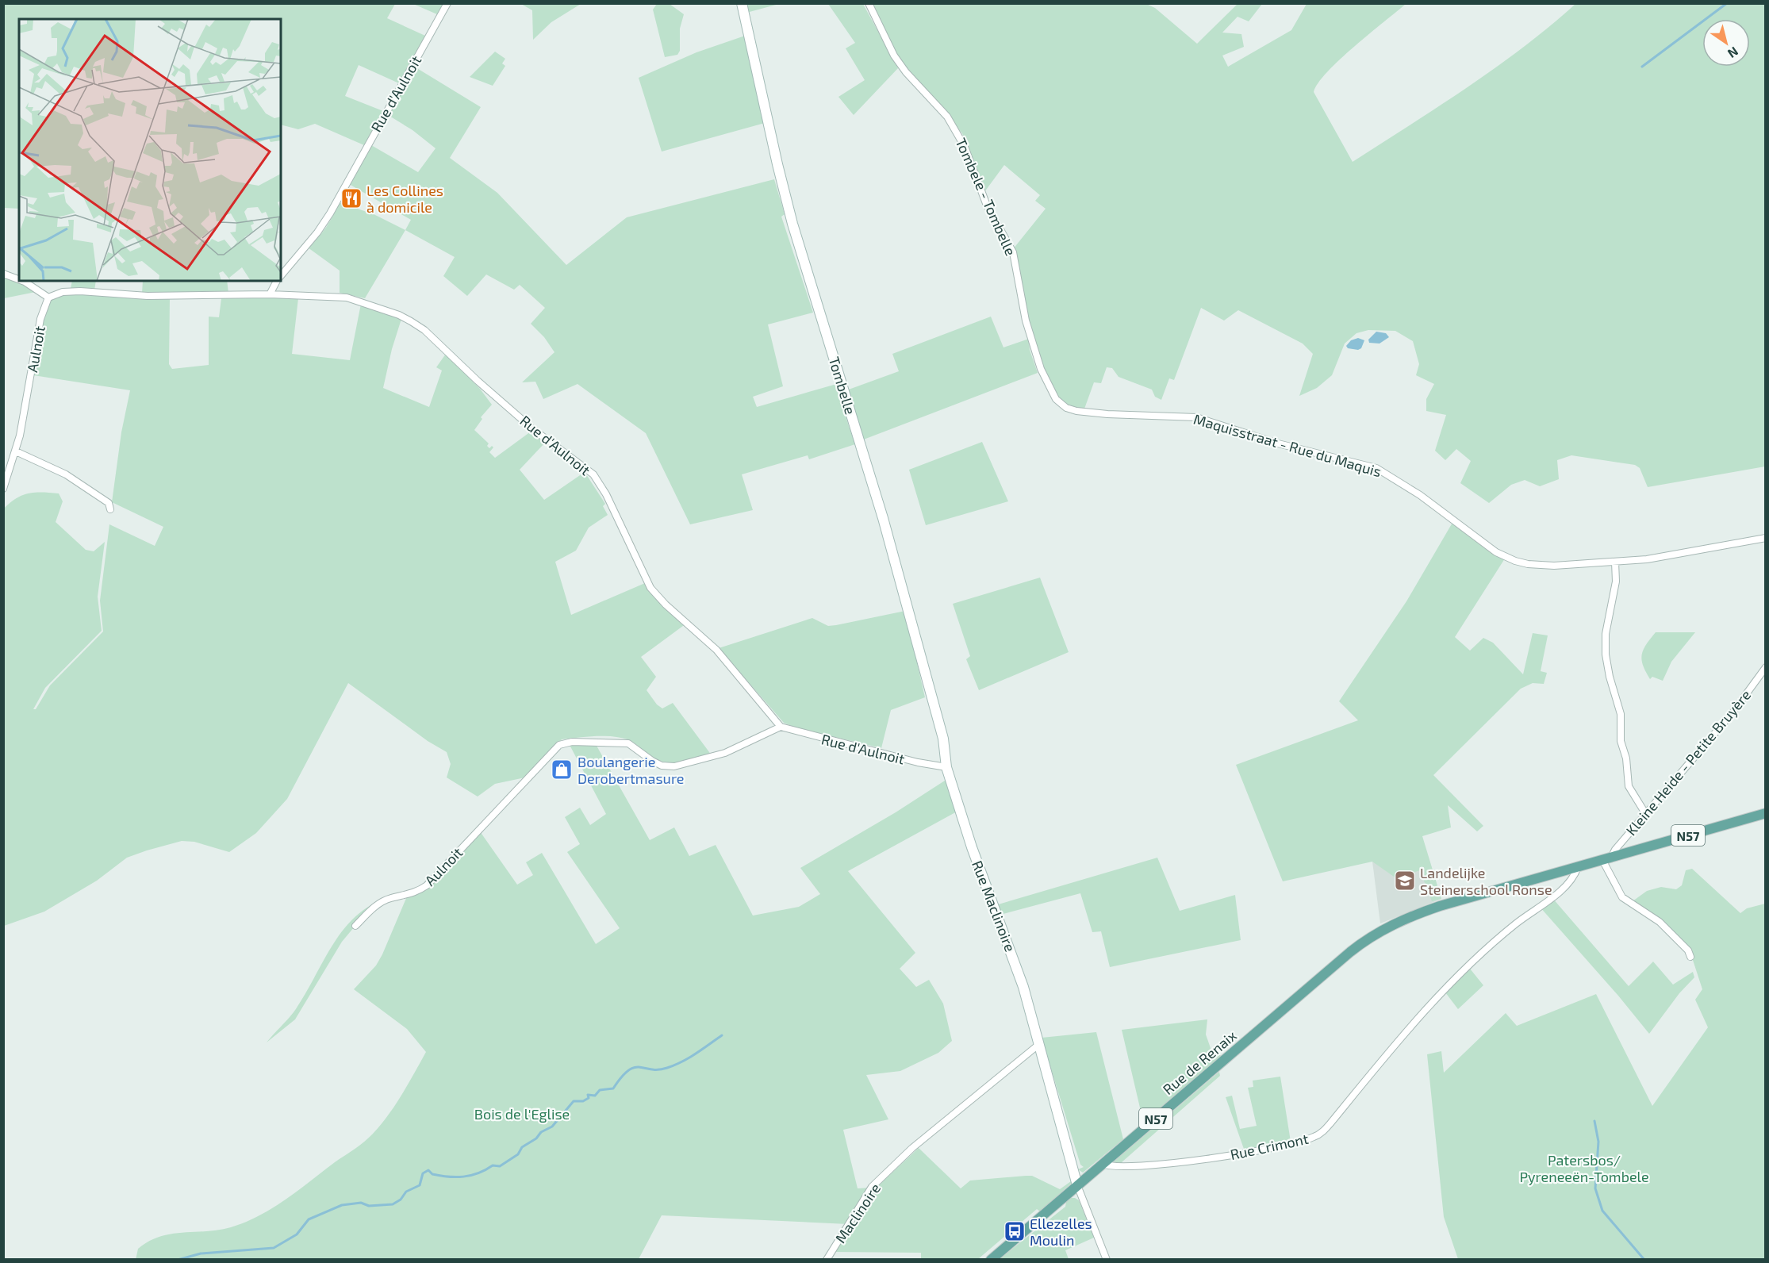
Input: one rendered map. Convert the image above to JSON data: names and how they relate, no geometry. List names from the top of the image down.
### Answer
{
  "streets": {
    "main road": ["N57", "Rue de Renaix"],
    "street": [
      "Rue d'Aulnoit",
      "Tombele - Tombelle",
      "Aulnoit",
      "Tombelle",
      "Maquisstraat - Rue du Maquis",
      "Kleine Heide - Petite Bruyère",
      "Rue Maclinoire",
      "Rue Crimont",
      "Maclinoire"
    ]
  },
  "crossings": [
    ["Rue d'Aulnoit", "Aulnoit"],
    ["Rue d'Aulnoit", "Tombelle"],
    ["Rue d'Aulnoit", "Rue Maclinoire"],
    ["Tombele - Tombelle", "Maquisstraat - Rue du Maquis"],
    ["Tombelle", "Rue Maclinoire"],
    ["Kleine Heide - Petite Bruyère", "N57"],
    ["N57", "Rue de Renaix"],
    ["N57", "Rue Crimont"],
    ["Rue Maclinoire", "Rue de Renaix"],
    ["Rue Maclinoire", "Maclinoire"],
    ["Rue de Renaix", "Rue Crimont"]
  ],
  "parks": ["Bois de l'Eglise", "Patersbos/ Pyreneeën-Tombele"],
  "places": {
    "restaurant": ["Les Collines à domicile"],
    "shop": ["Boulangerie Derobertmasure"],
    "school or university": ["Landelijke Steinerschool Ronse"],
    "bus stop": ["Ellezelles Moulin"]
  },
  "north": "bottom right"
}
